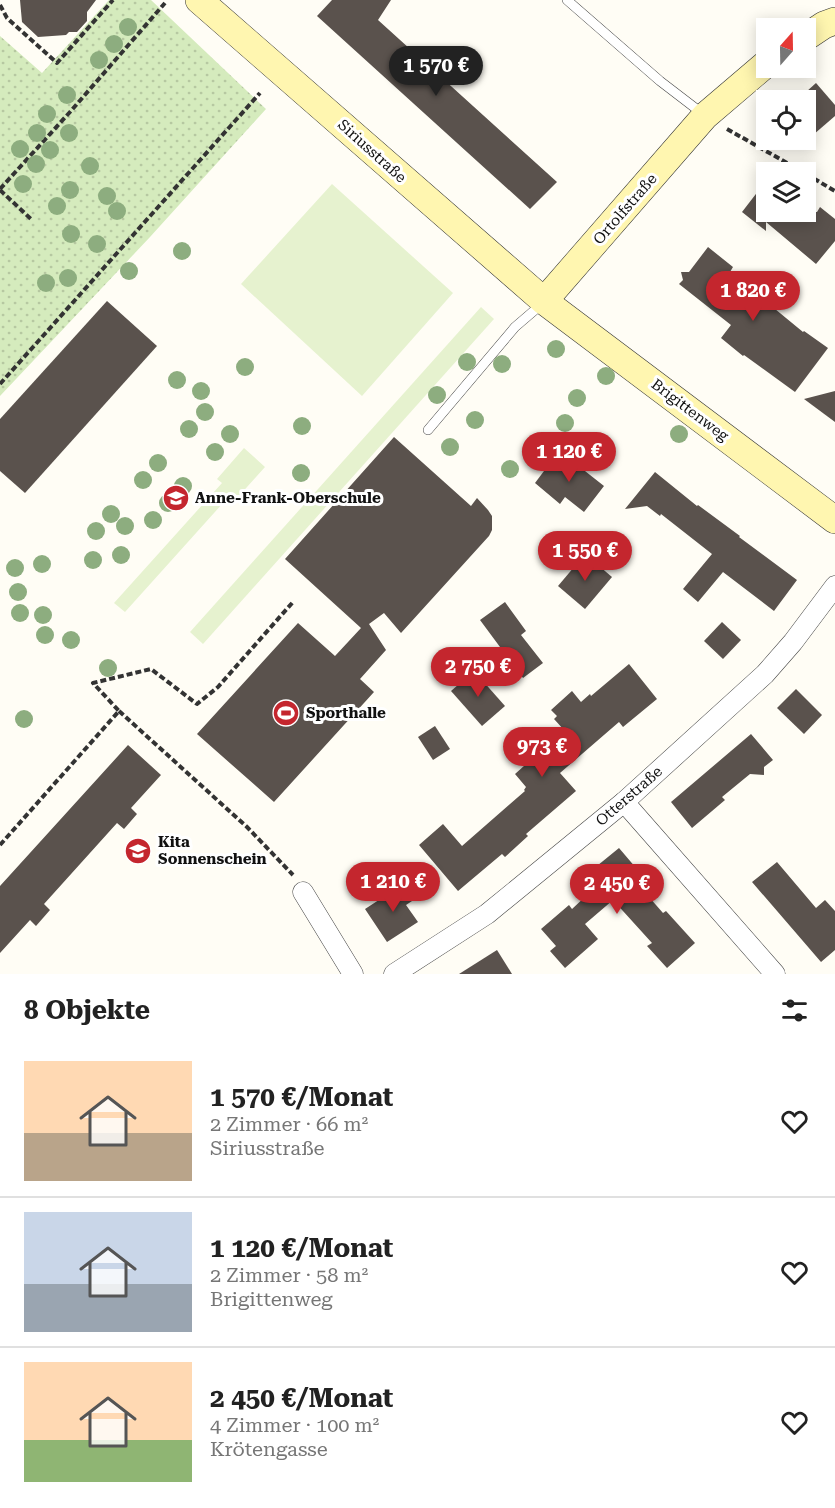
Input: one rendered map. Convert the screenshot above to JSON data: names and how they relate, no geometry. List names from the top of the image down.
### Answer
{
  "streets": {
    "street": [
      "Siriusstraße",
      "Ortolfstraße",
      "Brigittenweg",
      "Otterstraße"
    ]
  },
  "crossings": [
    ["Siriusstraße", "Ortolfstraße"],
    ["Siriusstraße", "Brigittenweg"],
    ["Ortolfstraße", "Brigittenweg"]
  ],
  "places": {
    "school or university": ["Anne-Frank-Oberschule", "Kita Sonnenschein"],
    "sports": ["Sporthalle"]
  },
  "north": "top",
  "page": {
    "price": [
      "1 570 €",
      "1 820 €",
      "1 120 €",
      "1 550 €",
      "2 750 €",
      "973 €",
      "1 210 €",
      "2 450 €"
    ],
    "heading": "8 Objekte",
    "list": [
      {
        "name": "1 570 €/Monat",
        "note": "2 Zimmer · 66 m² · Siriusstraße"
      },
      {
        "name": "1 120 €/Monat",
        "note": "2 Zimmer · 58 m² · Brigittenweg"
      },
      {
        "name": "2 450 €/Monat",
        "note": "4 Zimmer · 100 m² · Krötengasse"
      }
    ]
  }
}
